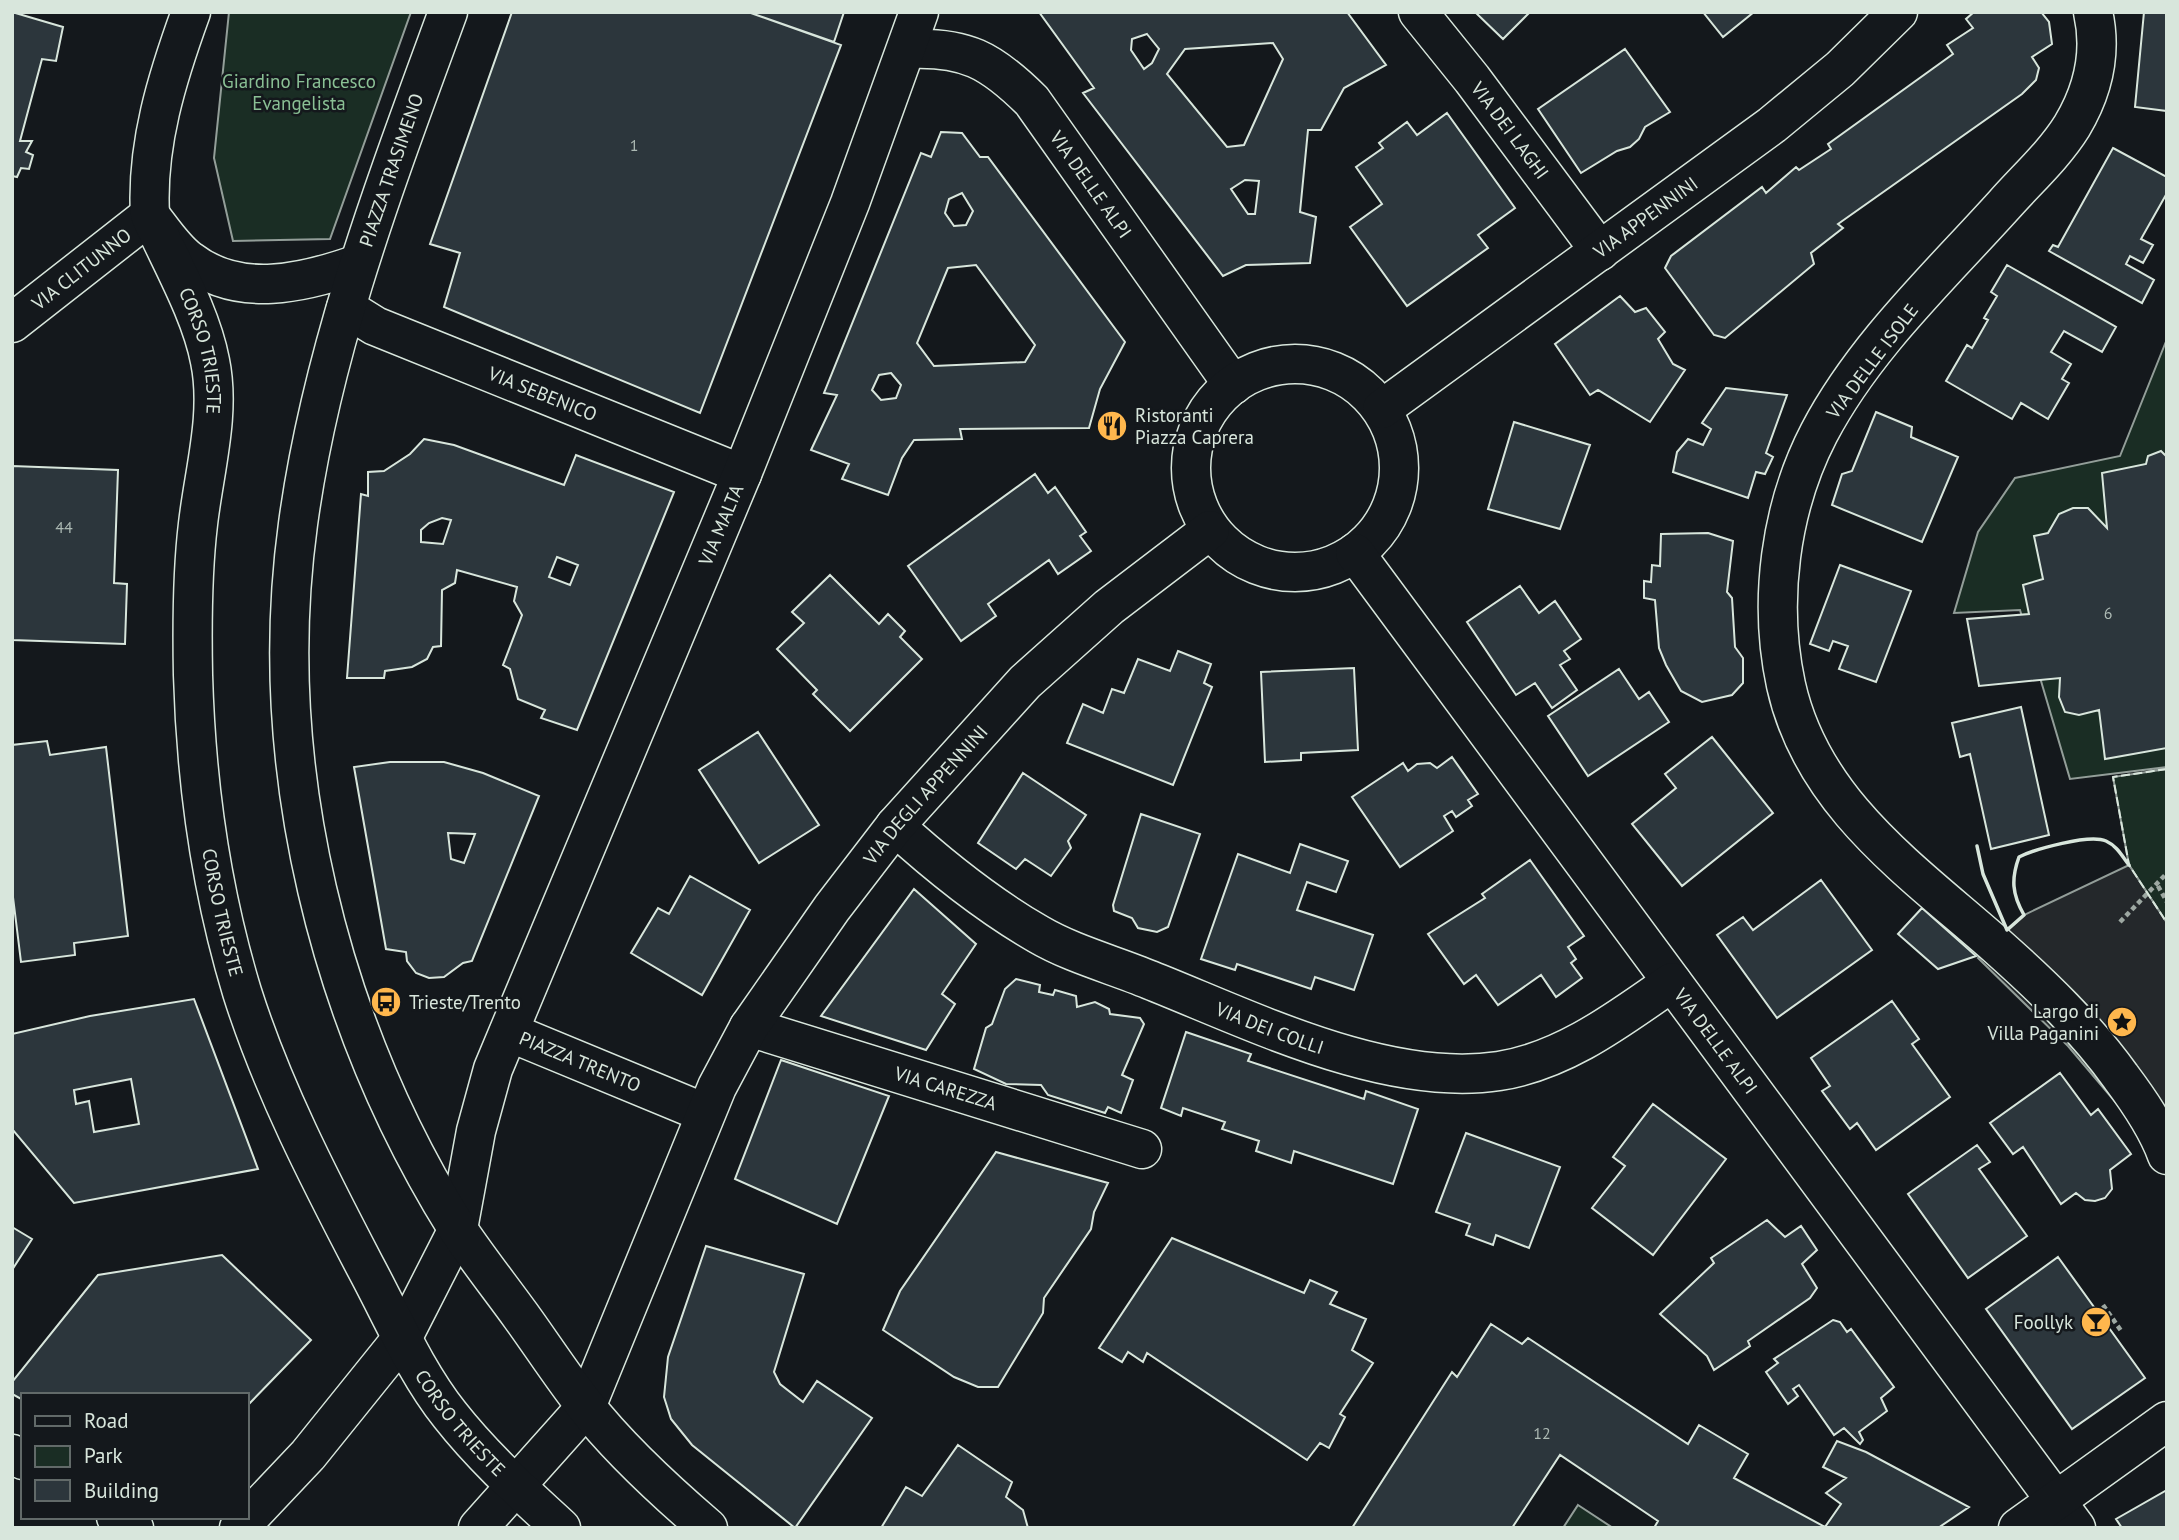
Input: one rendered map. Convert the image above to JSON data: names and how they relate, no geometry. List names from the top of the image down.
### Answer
{
  "streets": {
    "street": [
      "VIA DEI LAGHI",
      "PIAZZA TRASIMENO",
      "VIA DELLE ALPI",
      "VIA APPENNINI",
      "VIA CLITUNNO",
      "CORSO TRIESTE",
      "VIA DELLE ISOLE",
      "VIA SEBENICO",
      "VIA MALTA",
      "VIA DEGLI APPENNINI",
      "VIA DEI COLLI",
      "PIAZZA TRENTO",
      "VIA CAREZZA"
    ]
  },
  "crossings": [
    ["VIA DEI LAGHI", "VIA APPENNINI"],
    ["PIAZZA TRASIMENO", "VIA CLITUNNO"],
    ["PIAZZA TRASIMENO", "CORSO TRIESTE"],
    ["VIA DELLE ALPI", "VIA APPENNINI"],
    ["VIA DELLE ALPI", "VIA MALTA"],
    ["VIA DELLE ALPI", "VIA DEGLI APPENNINI"],
    ["VIA DELLE ALPI", "VIA DEI COLLI"],
    ["VIA APPENNINI", "VIA DEGLI APPENNINI"],
    ["VIA CLITUNNO", "CORSO TRIESTE"],
    ["CORSO TRIESTE", "PIAZZA TRENTO"],
    ["VIA SEBENICO", "VIA MALTA"],
    ["VIA MALTA", "PIAZZA TRENTO"],
    ["VIA DEGLI APPENNINI", "VIA DEI COLLI"],
    ["VIA DEGLI APPENNINI", "PIAZZA TRENTO"],
    ["VIA DEGLI APPENNINI", "VIA CAREZZA"]
  ],
  "parks": ["Giardino Francesco Evangelista"],
  "places": {
    "restaurant": ["Ristoranti Piazza Caprera"],
    "bus stop": ["Trieste/Trento"],
    "place": ["Largo di Villa Paganini"],
    "bar": ["Foollyk"]
  },
  "house_numbers": [
    "1",
    "44",
    "6",
    "12"
  ],
  "legend": ["Road", "Park", "Building"]
}
